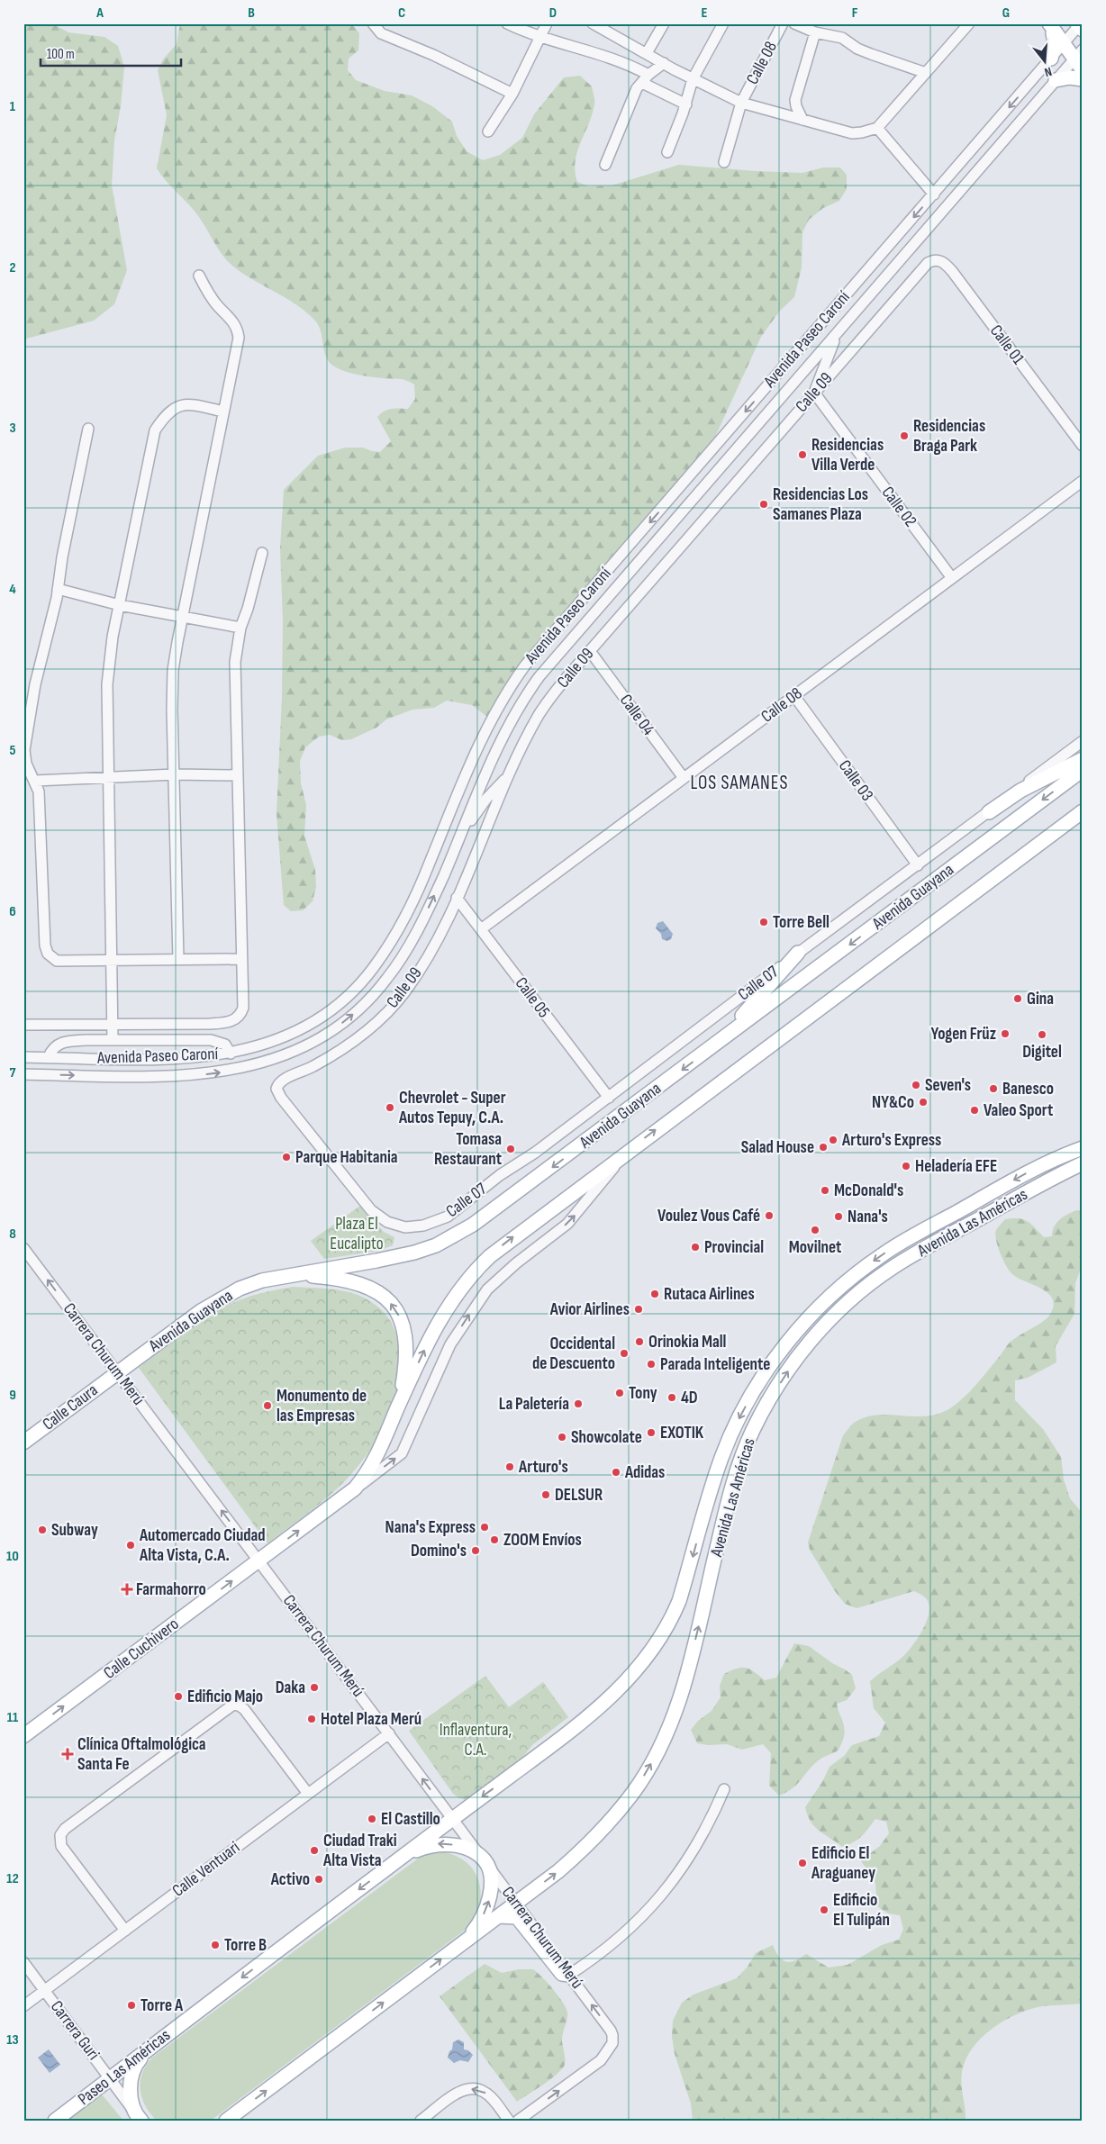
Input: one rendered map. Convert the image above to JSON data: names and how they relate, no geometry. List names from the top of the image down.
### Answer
{
  "streets": {
    "main road": [
      "Avenida Guayana",
      "Avenida Las Américas",
      "Calle Caura",
      "Calle Cuchivero",
      "Paseo Las Américas"
    ],
    "street": [
      "Calle 08",
      "Avenida Paseo Caroní",
      "Calle 01",
      "Calle 09",
      "Calle 02",
      "Calle 04",
      "Calle 03",
      "Calle 07",
      "Calle 05",
      "Carrera Churum Merú",
      "Calle Ventuari",
      "Carrera Guri"
    ]
  },
  "crossings": [
    ["Calle 08", "Calle 02"],
    ["Calle 08", "Calle 04"],
    ["Calle 08", "Calle 03"],
    ["Calle 08", "Calle 05"],
    ["Calle 01", "Calle 09"],
    ["Calle 09", "Calle 02"],
    ["Calle 09", "Calle 04"],
    ["Calle 09", "Calle 07"],
    ["Calle 09", "Calle 05"],
    ["Calle 03", "Calle 07"],
    ["Avenida Guayana", "Carrera Churum Merú"],
    ["Avenida Guayana", "Calle Caura"],
    ["Avenida Guayana", "Calle Cuchivero"],
    ["Calle 07", "Calle 05"],
    ["Avenida Las Américas", "Carrera Churum Merú"],
    ["Avenida Las Américas", "Paseo Las Américas"],
    ["Carrera Churum Merú", "Calle Caura"],
    ["Carrera Churum Merú", "Calle Cuchivero"],
    ["Carrera Churum Merú", "Calle Ventuari"],
    ["Carrera Churum Merú", "Paseo Las Américas"],
    ["Calle Ventuari", "Carrera Guri"],
    ["Carrera Guri", "Paseo Las Américas"]
  ],
  "one_way": ["Carrera Churum Merú", "Calle Cuchivero"],
  "districts": ["LOS SAMANES"],
  "parks": ["Plaza El Eucalipto", "Inflaventura, C.A."],
  "places": {
    "other": [
      "Residencias Braga Park",
      "Residencias Villa Verde",
      "Residencias Los Samanes Plaza",
      "Torre Bell",
      "Gina",
      "Yogen Früz",
      "Digitel",
      "Seven's",
      "Banesco",
      "NY&Co",
      "Chevrolet - Super Autos Tepuy, C.A.",
      "Valeo Sport",
      "Arturo's Express",
      "Salad House",
      "Tomasa Restaurant",
      "Parque Habitania",
      "Heladería EFE",
      "McDonald's",
      "Voulez Vous Café",
      "Nana's",
      "Movilnet",
      "Provincial",
      "Rutaca Airlines",
      "Avior Airlines",
      "Orinokia Mall",
      "Occidental de Descuento",
      "Parada Inteligente",
      "Tony",
      "4D",
      "La Paletería",
      "Monumento de las Empresas",
      "EXOTIK",
      "Showcolate",
      "Arturo's",
      "Adidas",
      "DELSUR",
      "Nana's Express",
      "Subway",
      "ZOOM Envíos",
      "Automercado Ciudad Alta Vista, C.A.",
      "Domino's",
      "Daka",
      "Edificio Majo",
      "Hotel Plaza Merú",
      "El Castillo",
      "Ciudad Traki Alta Vista",
      "Edificio El Araguaney",
      "Activo",
      "Edificio El Tulipán",
      "Torre B",
      "Torre A"
    ],
    "health": ["Farmahorro", "Clínica Oftalmológica Santa Fe"]
  },
  "scale_bar": "100 m",
  "north": "bottom",
  "grid": {
    "columns": [
      "A",
      "B",
      "C",
      "D",
      "E",
      "F",
      "G"
    ],
    "rows": [
      "1",
      "2",
      "3",
      "4",
      "5",
      "6",
      "7",
      "8",
      "9",
      "10",
      "11",
      "12",
      "13"
    ]
  }
}
